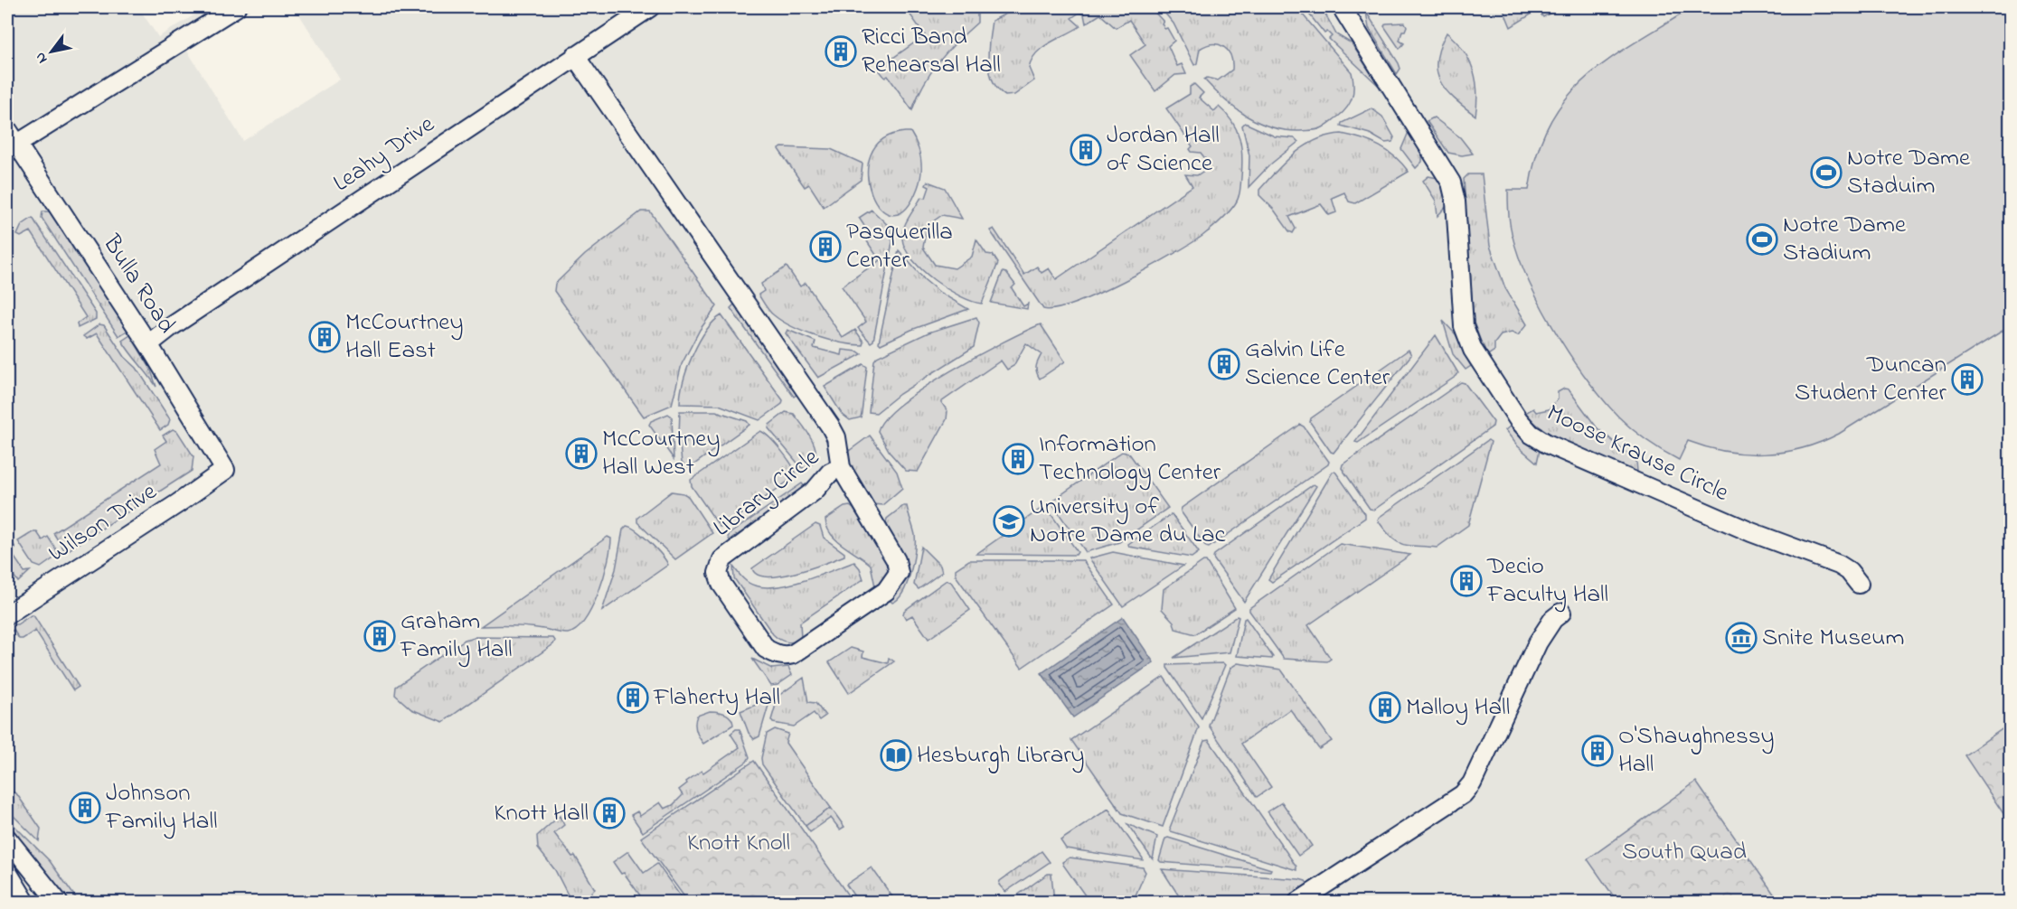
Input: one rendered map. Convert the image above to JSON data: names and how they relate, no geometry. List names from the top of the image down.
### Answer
{
  "streets": {
    "street": [
      "Leahy Drive",
      "Bulla Road",
      "Moose Krause Circle",
      "Library Circle",
      "Wilson Drive"
    ]
  },
  "crossings": [
    ["Leahy Drive", "Bulla Road"],
    ["Leahy Drive", "Library Circle"],
    ["Bulla Road", "Wilson Drive"]
  ],
  "parks": ["Knott Knoll", "South Quad"],
  "places": {
    "building": [
      "Ricci Band Rehearsal Hall",
      "Jordan Hall of Science",
      "Pasquerilla Center",
      "McCourtney Hall East",
      "Galvin Life Science Center",
      "Duncan Student Center",
      "McCourtney Hall West",
      "Information Technology Center",
      "Decio Faculty Hall",
      "Graham Family Hall",
      "Flaherty Hall",
      "Malloy Hall",
      "O'Shaughnessy Hall",
      "Johnson Family Hall",
      "Knott Hall"
    ],
    "sports": ["Notre Dame Staduim", "Notre Dame Stadium"],
    "school or university": ["University of Notre Dame du Lac"],
    "museum": ["Snite Museum"],
    "library": ["Hesburgh Library"]
  },
  "north": "bottom left"
}
